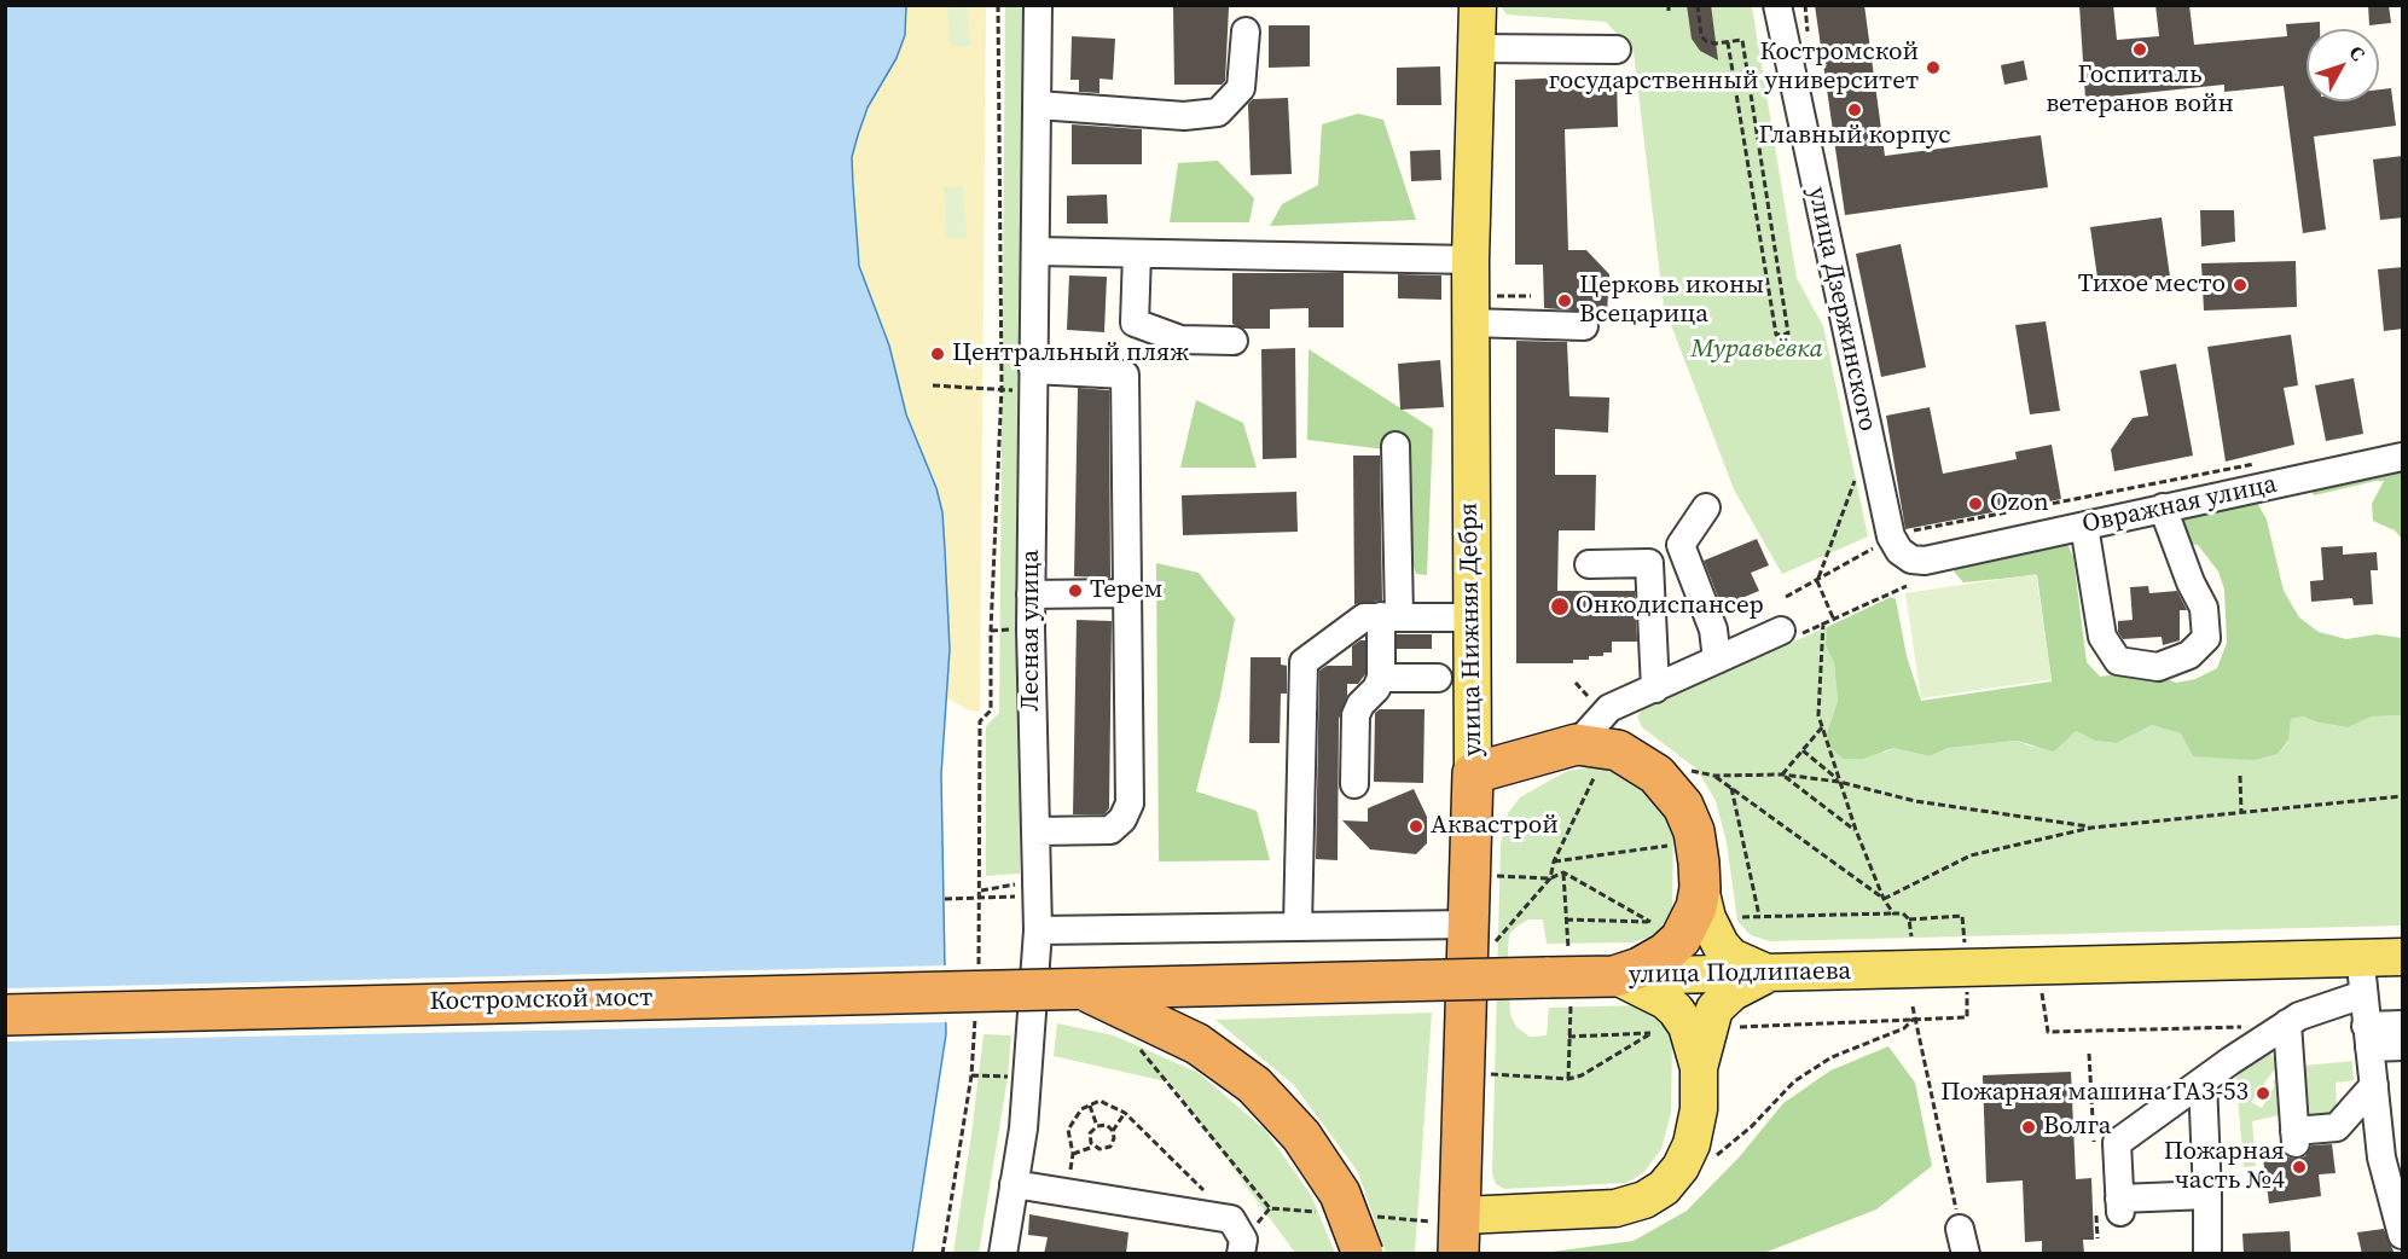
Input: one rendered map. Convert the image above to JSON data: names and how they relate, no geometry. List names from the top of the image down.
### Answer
{
  "streets": {
    "highway": ["улица Нижняя Дебря", "улица Подлипаева", "Костромской мост"],
    "street": ["улица Дзержинского", "Овражная улица", "Лесная улица"]
  },
  "crossings": [
    ["улица Дзержинского", "Овражная улица"],
    ["улица Подлипаева", "Костромской мост"]
  ],
  "parks": ["Муравьёвка"],
  "places": [
    "Госпиталь ветеранов войн",
    "Костромской государственный университет",
    "Главный корпус",
    "Тихое место",
    "Церковь иконы Всецарица",
    "Центральный пляж",
    "Ozon",
    "Терем",
    "Онкодиспансер",
    "Аквастрой",
    "Пожарная машина ГАЗ-53",
    "Волга",
    "Пожарная часть №4"
  ],
  "north": "top right"
}
